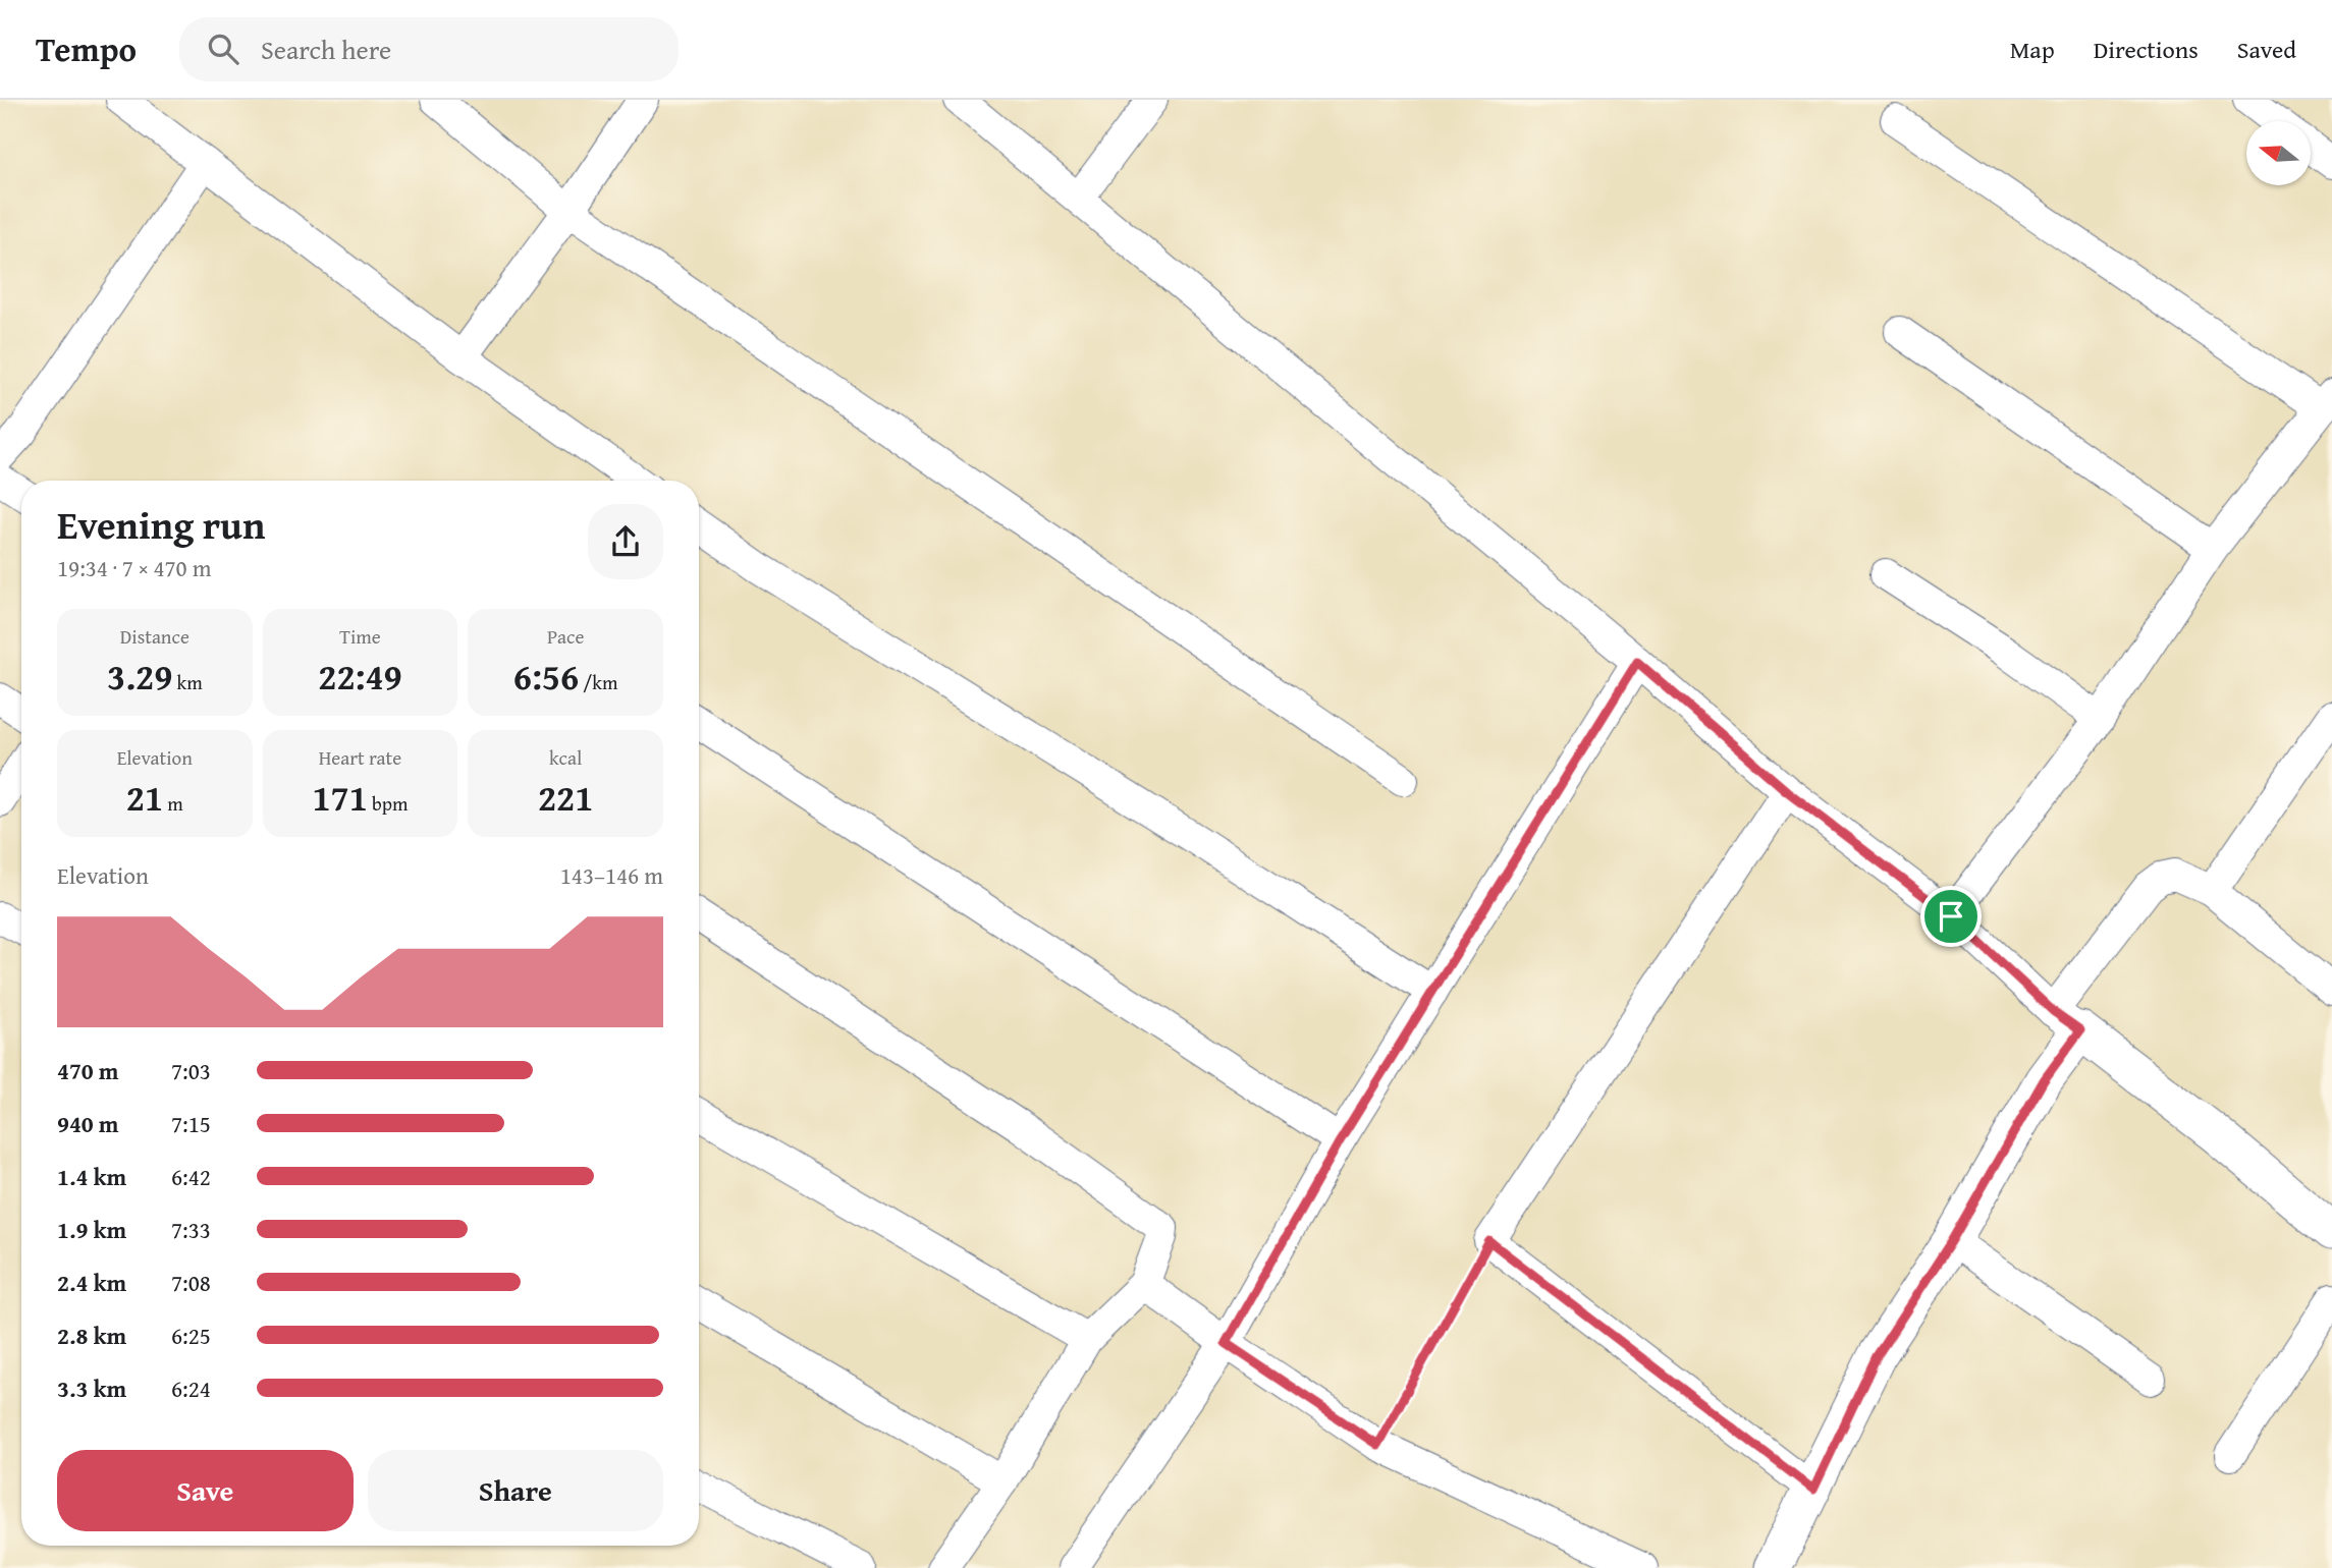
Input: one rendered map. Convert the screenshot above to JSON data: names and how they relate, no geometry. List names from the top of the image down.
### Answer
{
  "north": "left",
  "page": {
    "header": "Tempo",
    "search": "Search here",
    "nav": ["Map", "Directions", "Saved"],
    "heading": ["Evening run", "19:34 · 7 × 470 m"],
    "stats": [
      ["Distance", "3.29 km"],
      ["Time", "22:49"],
      ["Pace", "6:56 /km"],
      ["Elevation", "21 m"],
      ["Heart rate", "171 bpm"],
      ["kcal", "221"]
    ],
    "chart": ["Elevation", "143–146 m"],
    "list": [
      {
        "name": "470 m",
        "note": "7:03"
      },
      {
        "name": "940 m",
        "note": "7:15"
      },
      {
        "name": "1.4 km",
        "note": "6:42"
      },
      {
        "name": "1.9 km",
        "note": "7:33"
      },
      {
        "name": "2.4 km",
        "note": "7:08"
      },
      {
        "name": "2.8 km",
        "note": "6:25"
      },
      {
        "name": "3.3 km",
        "note": "6:24"
      }
    ],
    "buttons": ["Save", "Share"]
  }
}
